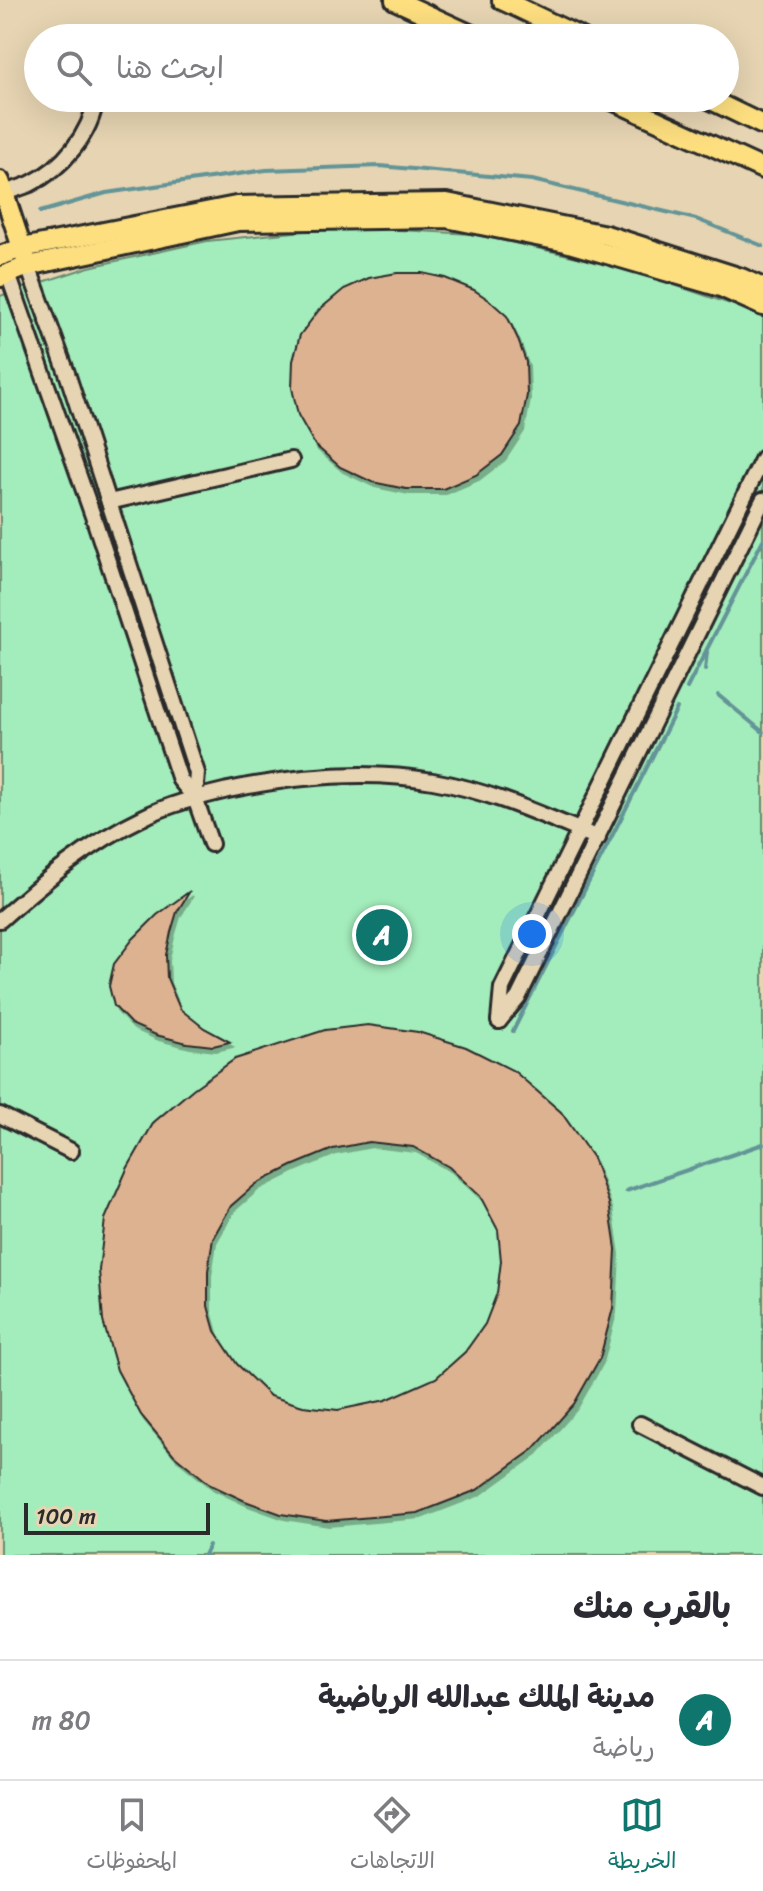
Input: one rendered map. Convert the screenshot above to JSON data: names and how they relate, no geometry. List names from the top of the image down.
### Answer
{
  "scale_bar": "100 m",
  "page": {
    "search": "ابحث هنا",
    "pins": "A",
    "scale": "100 m",
    "heading": "بالقرب منك",
    "list": [
      {
        "mark": "A",
        "name": "مدينة الملك عبدالله الرياضية",
        "note": "رياضة",
        "value": "80 m"
      }
    ],
    "nav": ["الخريطة", "الاتجاهات", "المحفوظات"]
  }
}
